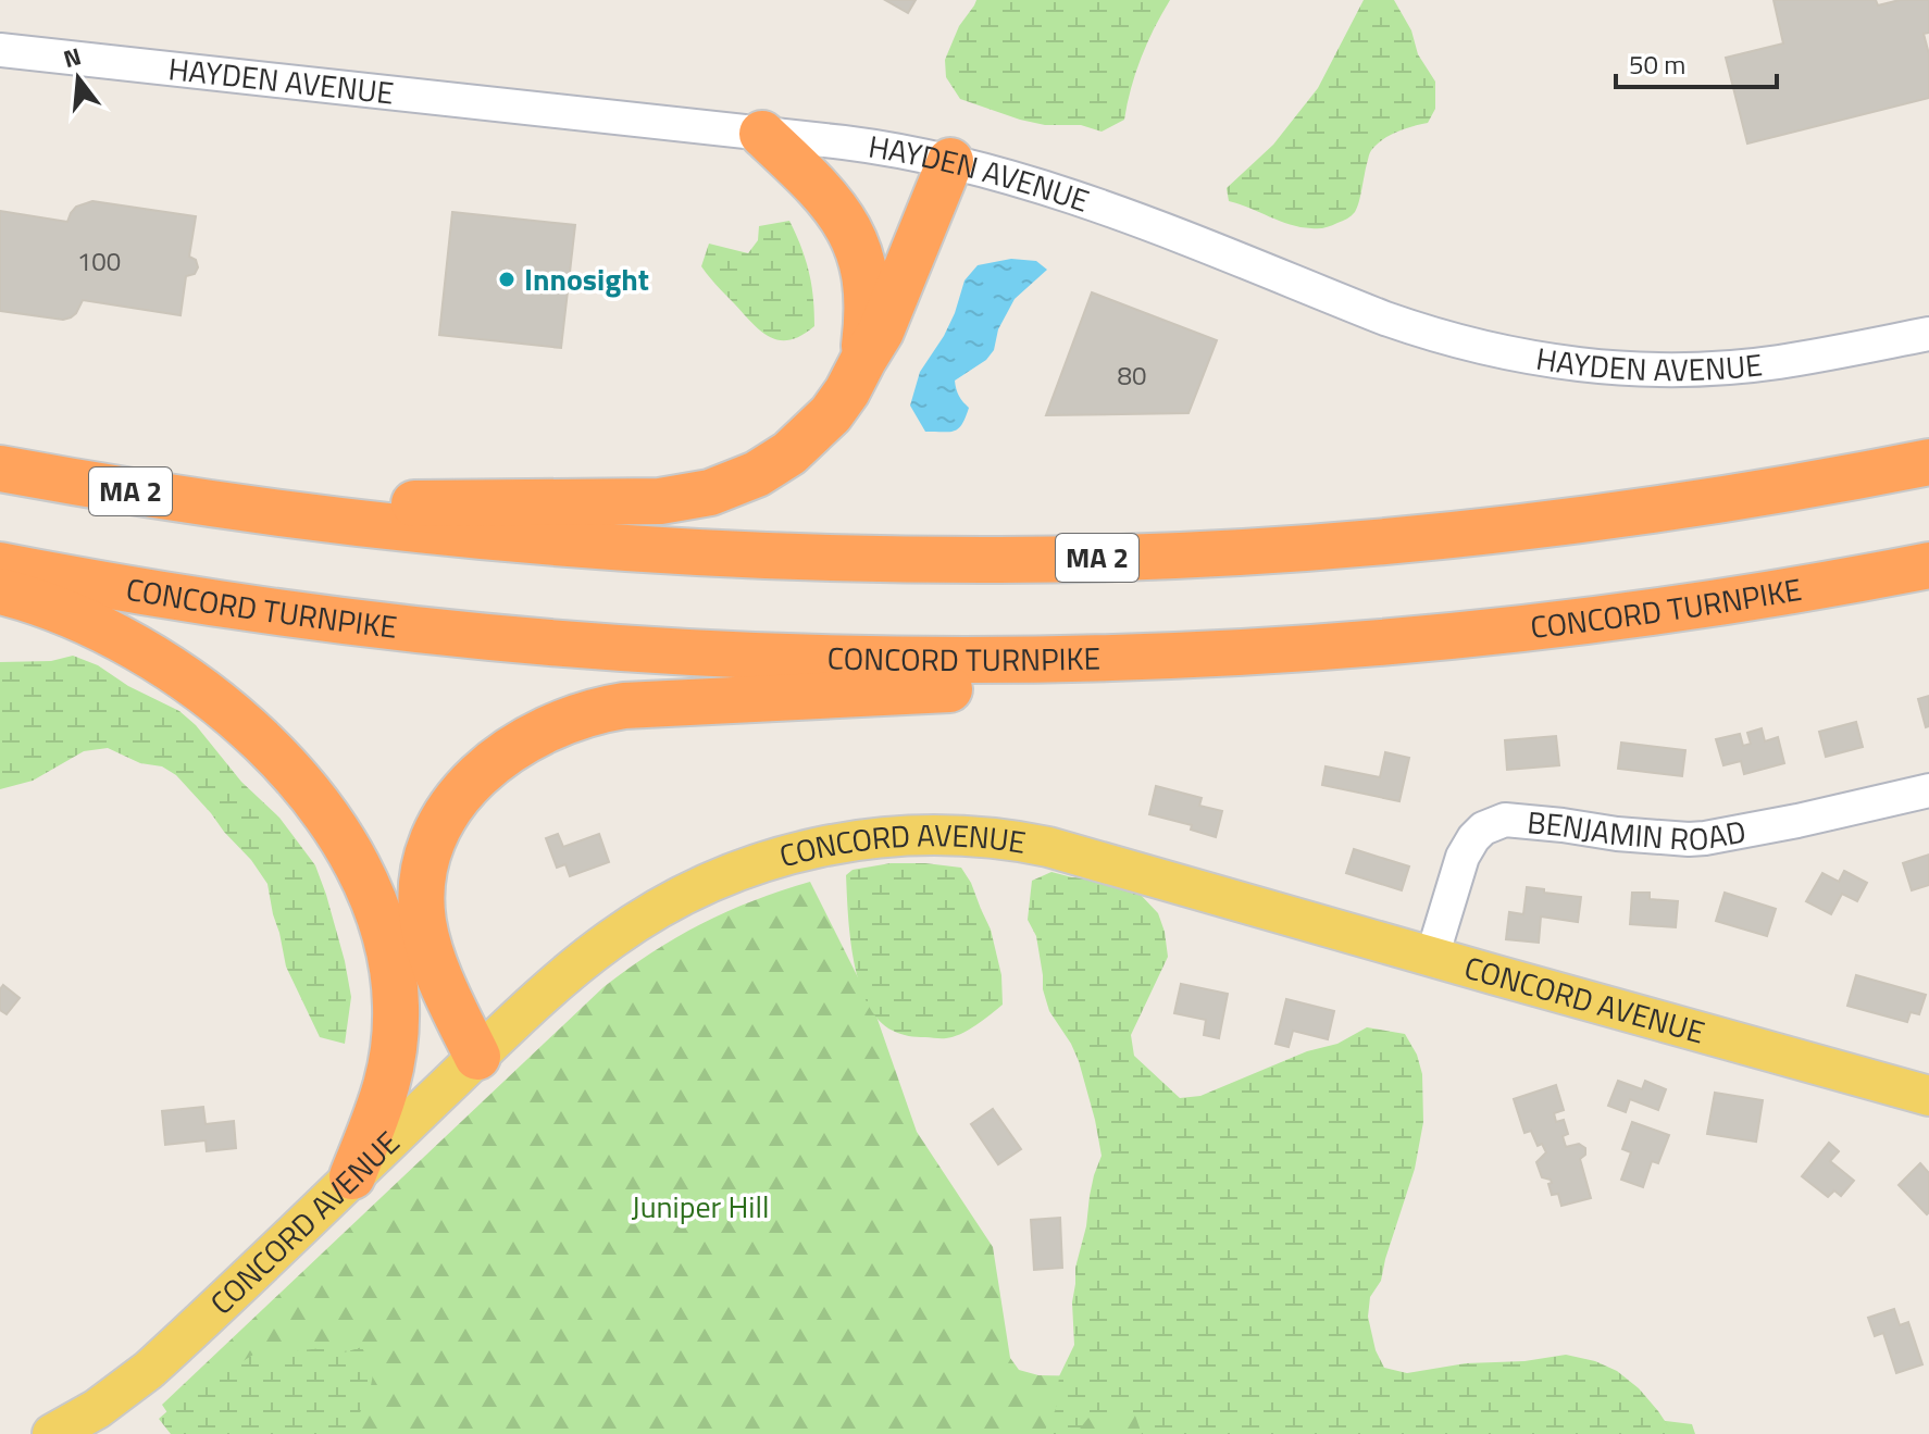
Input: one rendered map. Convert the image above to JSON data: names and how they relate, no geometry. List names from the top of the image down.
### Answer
{
  "streets": {
    "highway": ["MA 2", "CONCORD TURNPIKE"],
    "main road": ["CONCORD AVENUE"],
    "street": ["HAYDEN AVENUE", "BENJAMIN ROAD"]
  },
  "crossings": [
    ["BENJAMIN ROAD", "CONCORD AVENUE"]
  ],
  "parks": ["Juniper Hill"],
  "places": ["Innosight"],
  "house_numbers": ["100", "80"],
  "scale_bar": "50 m",
  "north": "top"
}
